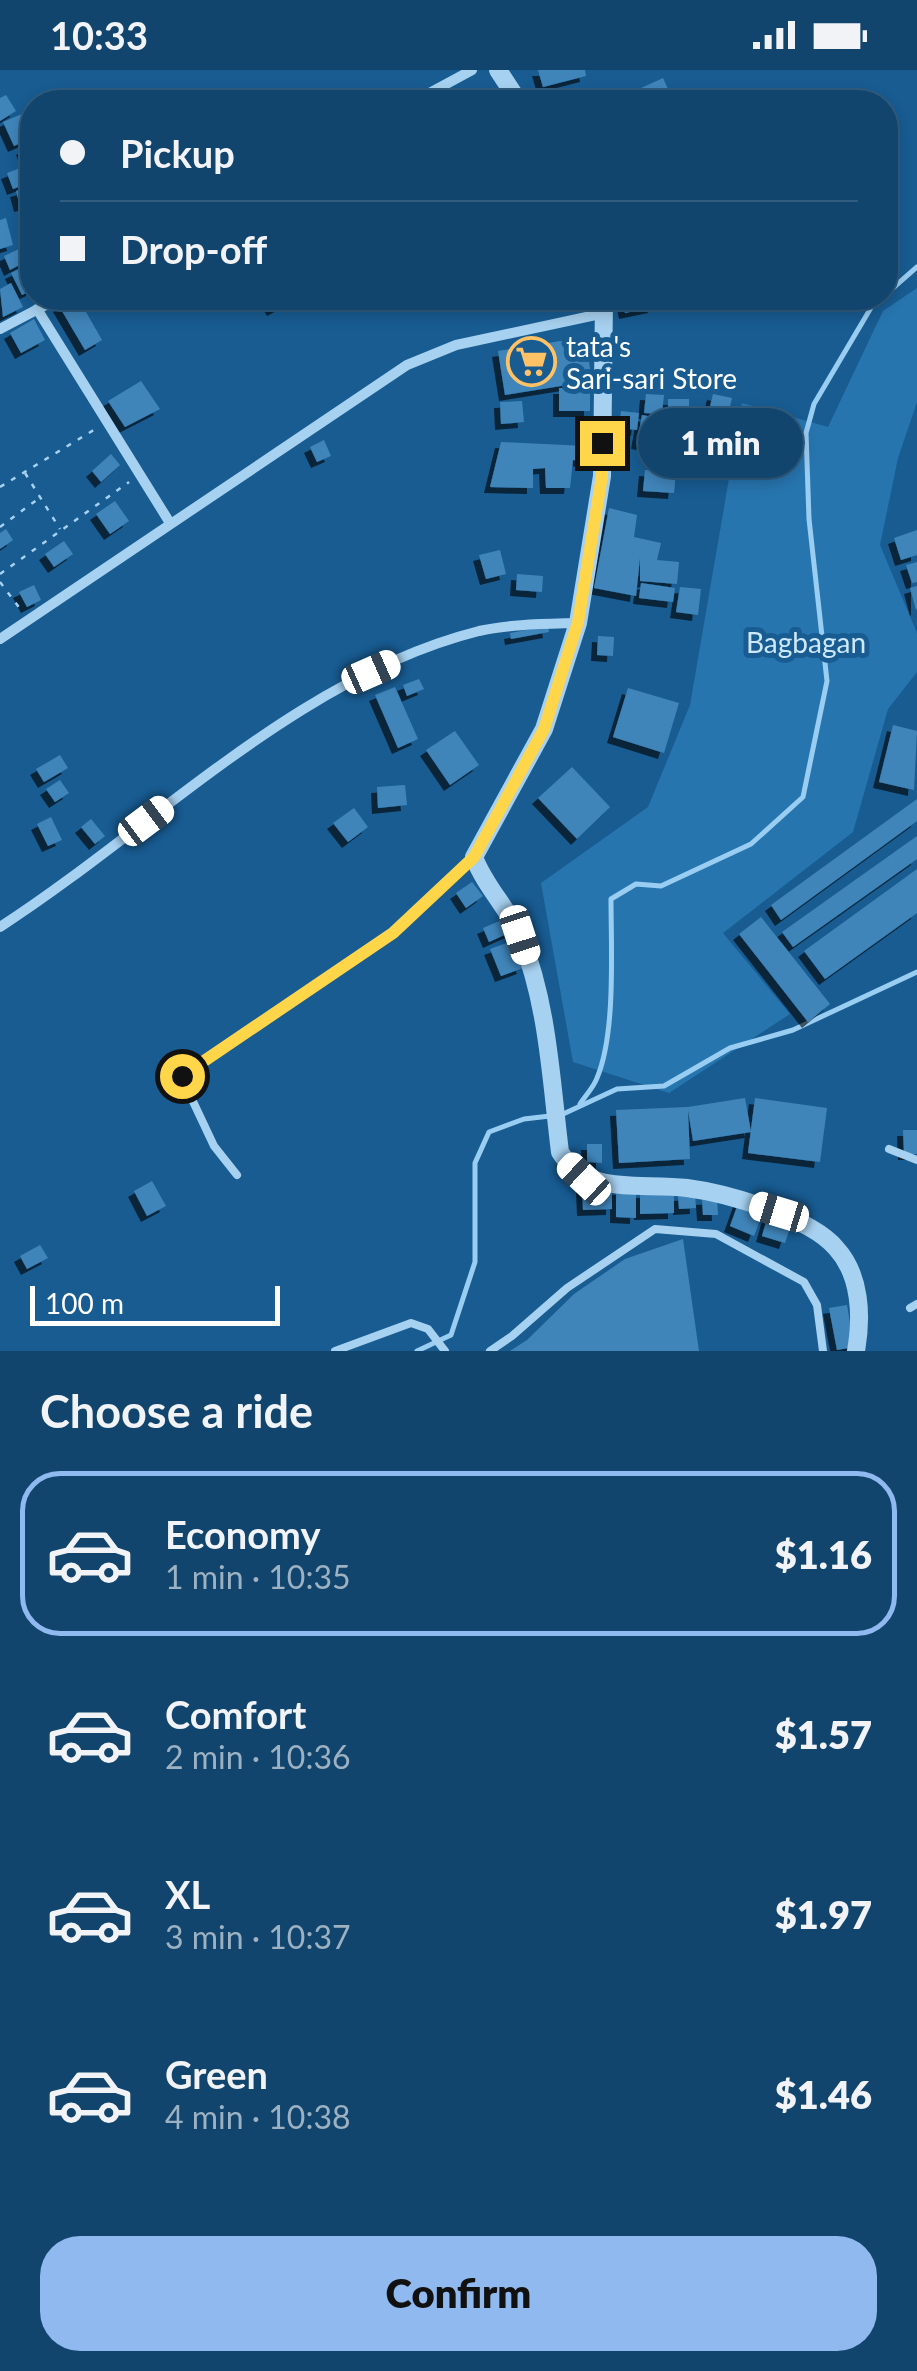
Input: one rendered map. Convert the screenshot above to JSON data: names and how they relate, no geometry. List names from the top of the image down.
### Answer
{
  "parks": ["Bagbagan"],
  "places": {
    "supermarket": ["tata's Sari-sari Store"]
  },
  "scale_bar": "100 m",
  "page": {
    "status": "10:33",
    "banner": ["Pickup", "Drop-off"],
    "bubble": "1 min",
    "scale": "100 m",
    "heading": "Choose a ride",
    "list": [
      {
        "name": "Economy",
        "note": "1 min · 10:35",
        "value": "$1.16"
      },
      {
        "name": "Comfort",
        "note": "2 min · 10:36",
        "value": "$1.57"
      },
      {
        "name": "XL",
        "note": "3 min · 10:37",
        "value": "$1.97"
      },
      {
        "name": "Green",
        "note": "4 min · 10:38",
        "value": "$1.46"
      }
    ],
    "buttons": "Confirm"
  }
}
